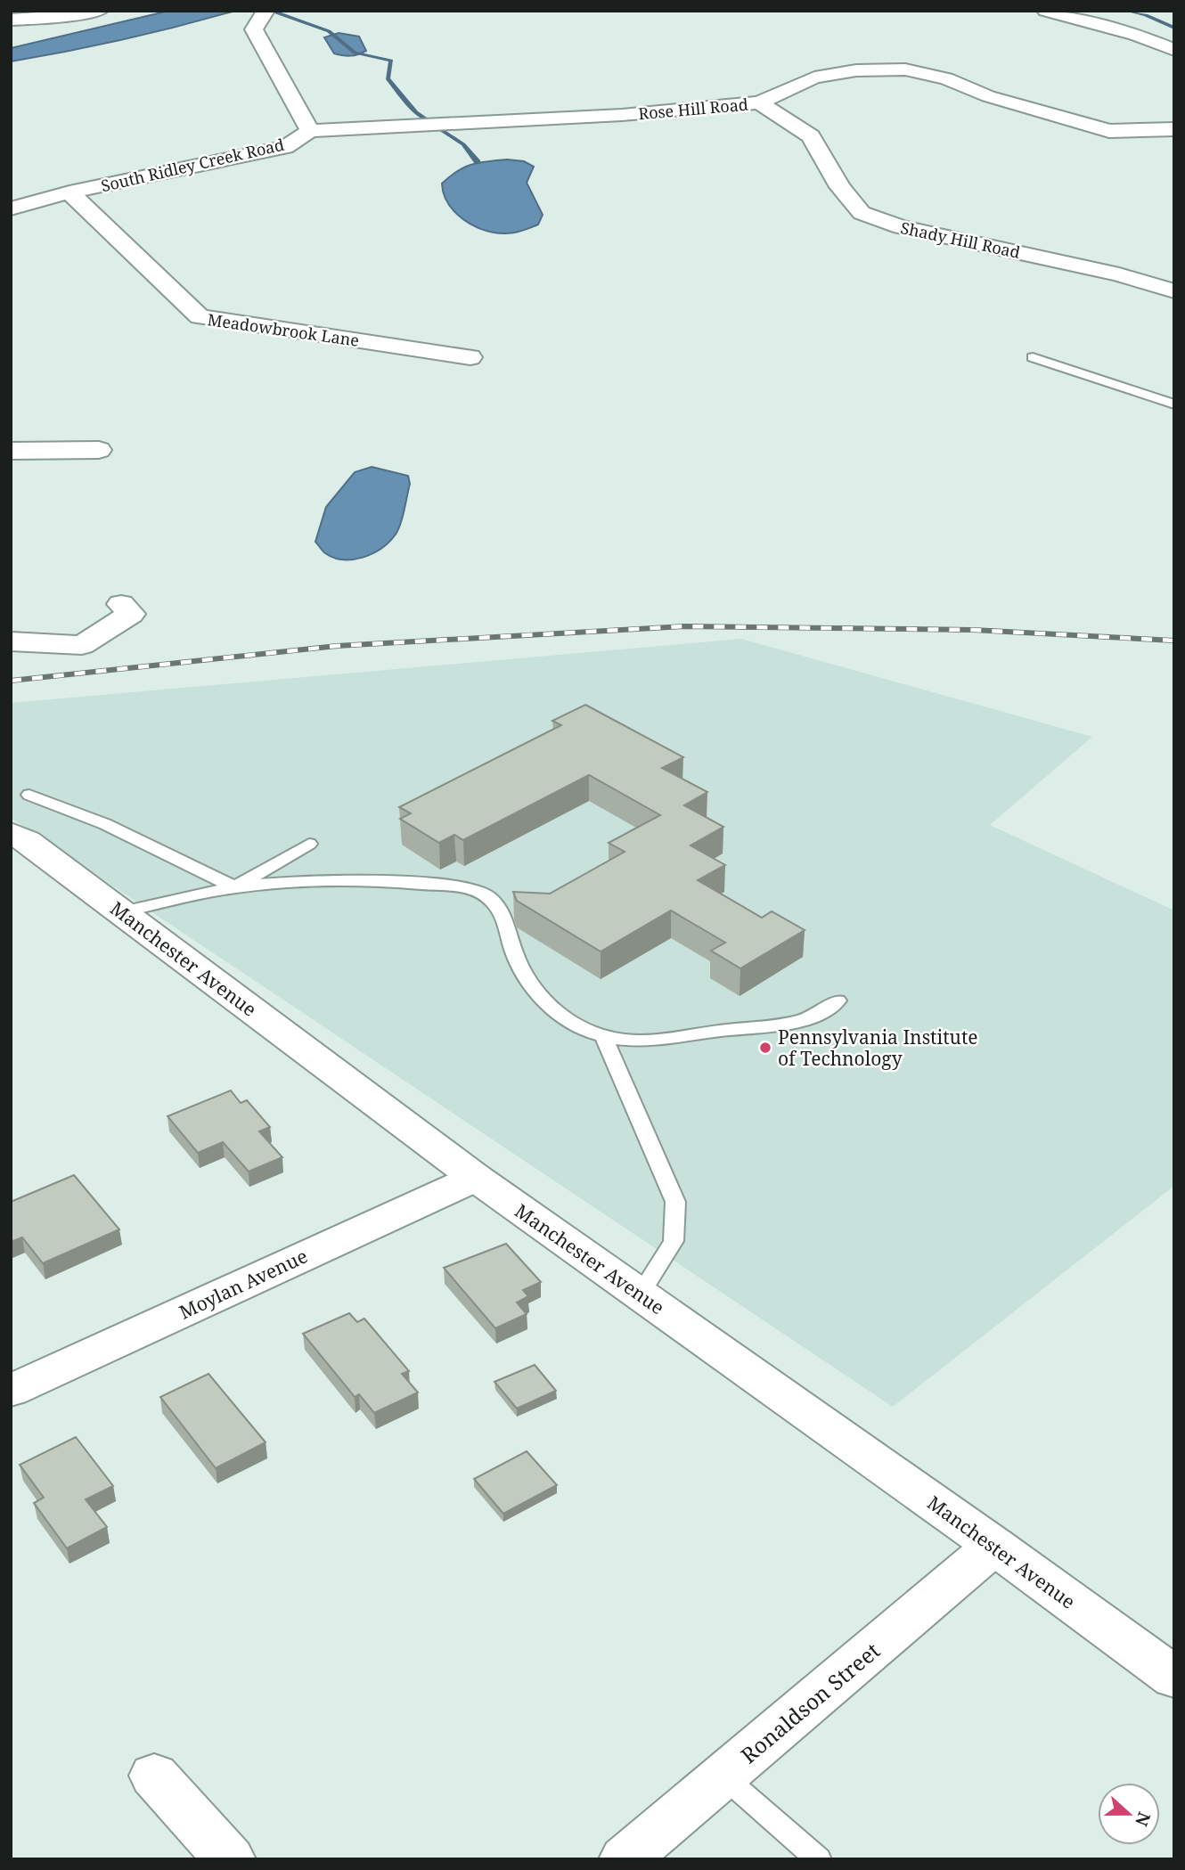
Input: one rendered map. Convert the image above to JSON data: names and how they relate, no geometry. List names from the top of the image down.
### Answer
{
  "streets": {
    "street": [
      "Rose Hill Road",
      "South Ridley Creek Road",
      "Shady Hill Road",
      "Meadowbrook Lane",
      "Manchester Avenue",
      "Moylan Avenue",
      "Ronaldson Street"
    ]
  },
  "crossings": [
    ["Rose Hill Road", "South Ridley Creek Road"],
    ["Rose Hill Road", "Shady Hill Road"],
    ["South Ridley Creek Road", "Meadowbrook Lane"],
    ["Manchester Avenue", "Moylan Avenue"],
    ["Manchester Avenue", "Ronaldson Street"]
  ],
  "places": ["Pennsylvania Institute of Technology"],
  "north": "right"
}
